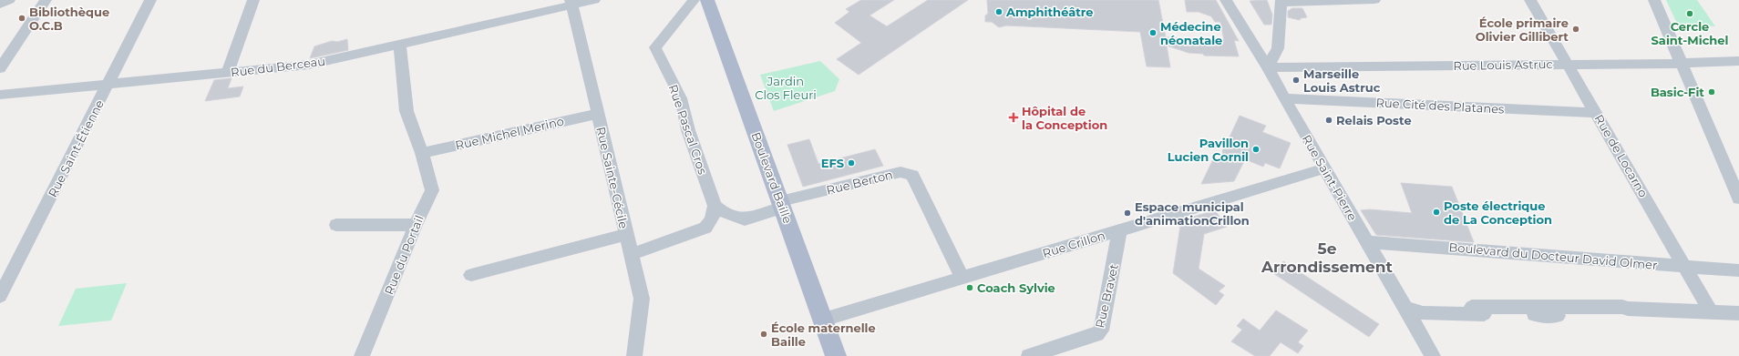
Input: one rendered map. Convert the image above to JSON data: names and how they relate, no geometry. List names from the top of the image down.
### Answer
{
  "streets": {
    "main road": ["Boulevard Baille"],
    "street": [
      "Rue Louis Astruc",
      "Rue du Berceau",
      "Rue Cité des Platanes",
      "Rue Pascal Cros",
      "Rue Michel Merino",
      "Rue Saint-Étienne",
      "Rue de Locarno",
      "Rue Sainte-Cécile",
      "Rue Saint-Pierre",
      "Rue Berton",
      "Rue Crillon",
      "Rue du Portail",
      "Boulevard du Docteur David Olmer",
      "Rue Bravet"
    ]
  },
  "crossings": [
    ["Rue Louis Astruc", "Rue de Locarno"],
    ["Rue Louis Astruc", "Rue Saint-Pierre"],
    ["Rue du Berceau", "Rue Saint-Étienne"],
    ["Rue du Berceau", "Rue Sainte-Cécile"],
    ["Rue du Berceau", "Rue du Portail"],
    ["Rue Cité des Platanes", "Rue de Locarno"],
    ["Rue Cité des Platanes", "Rue Saint-Pierre"],
    ["Rue Pascal Cros", "Boulevard Baille"],
    ["Rue Michel Merino", "Rue Sainte-Cécile"],
    ["Rue Michel Merino", "Rue du Portail"],
    ["Rue de Locarno", "Boulevard du Docteur David Olmer"],
    ["Boulevard Baille", "Rue Berton"],
    ["Boulevard Baille", "Rue Crillon"],
    ["Rue Saint-Pierre", "Rue Crillon"],
    ["Rue Saint-Pierre", "Boulevard du Docteur David Olmer"],
    ["Rue Berton", "Rue Crillon"],
    ["Rue Crillon", "Rue Bravet"]
  ],
  "districts": ["5e Arrondissement"],
  "parks": ["Jardin Clos Fleuri"],
  "places": {
    "other": [
      "Amphithéâtre",
      "Cercle Saint-Michel",
      "Bibliothèque O.C.B",
      "École primaire Olivier Gillibert",
      "Médecine néonatale",
      "Marseille Louis Astruc",
      "Basic-Fit",
      "Relais Poste",
      "Pavillon Lucien Cornil",
      "EFS",
      "Poste électrique de La Conception",
      "Espace municipal d'animationCrillon",
      "Coach Sylvie",
      "École maternelle Baille"
    ],
    "health": ["Hôpital de la Conception"]
  }
}
